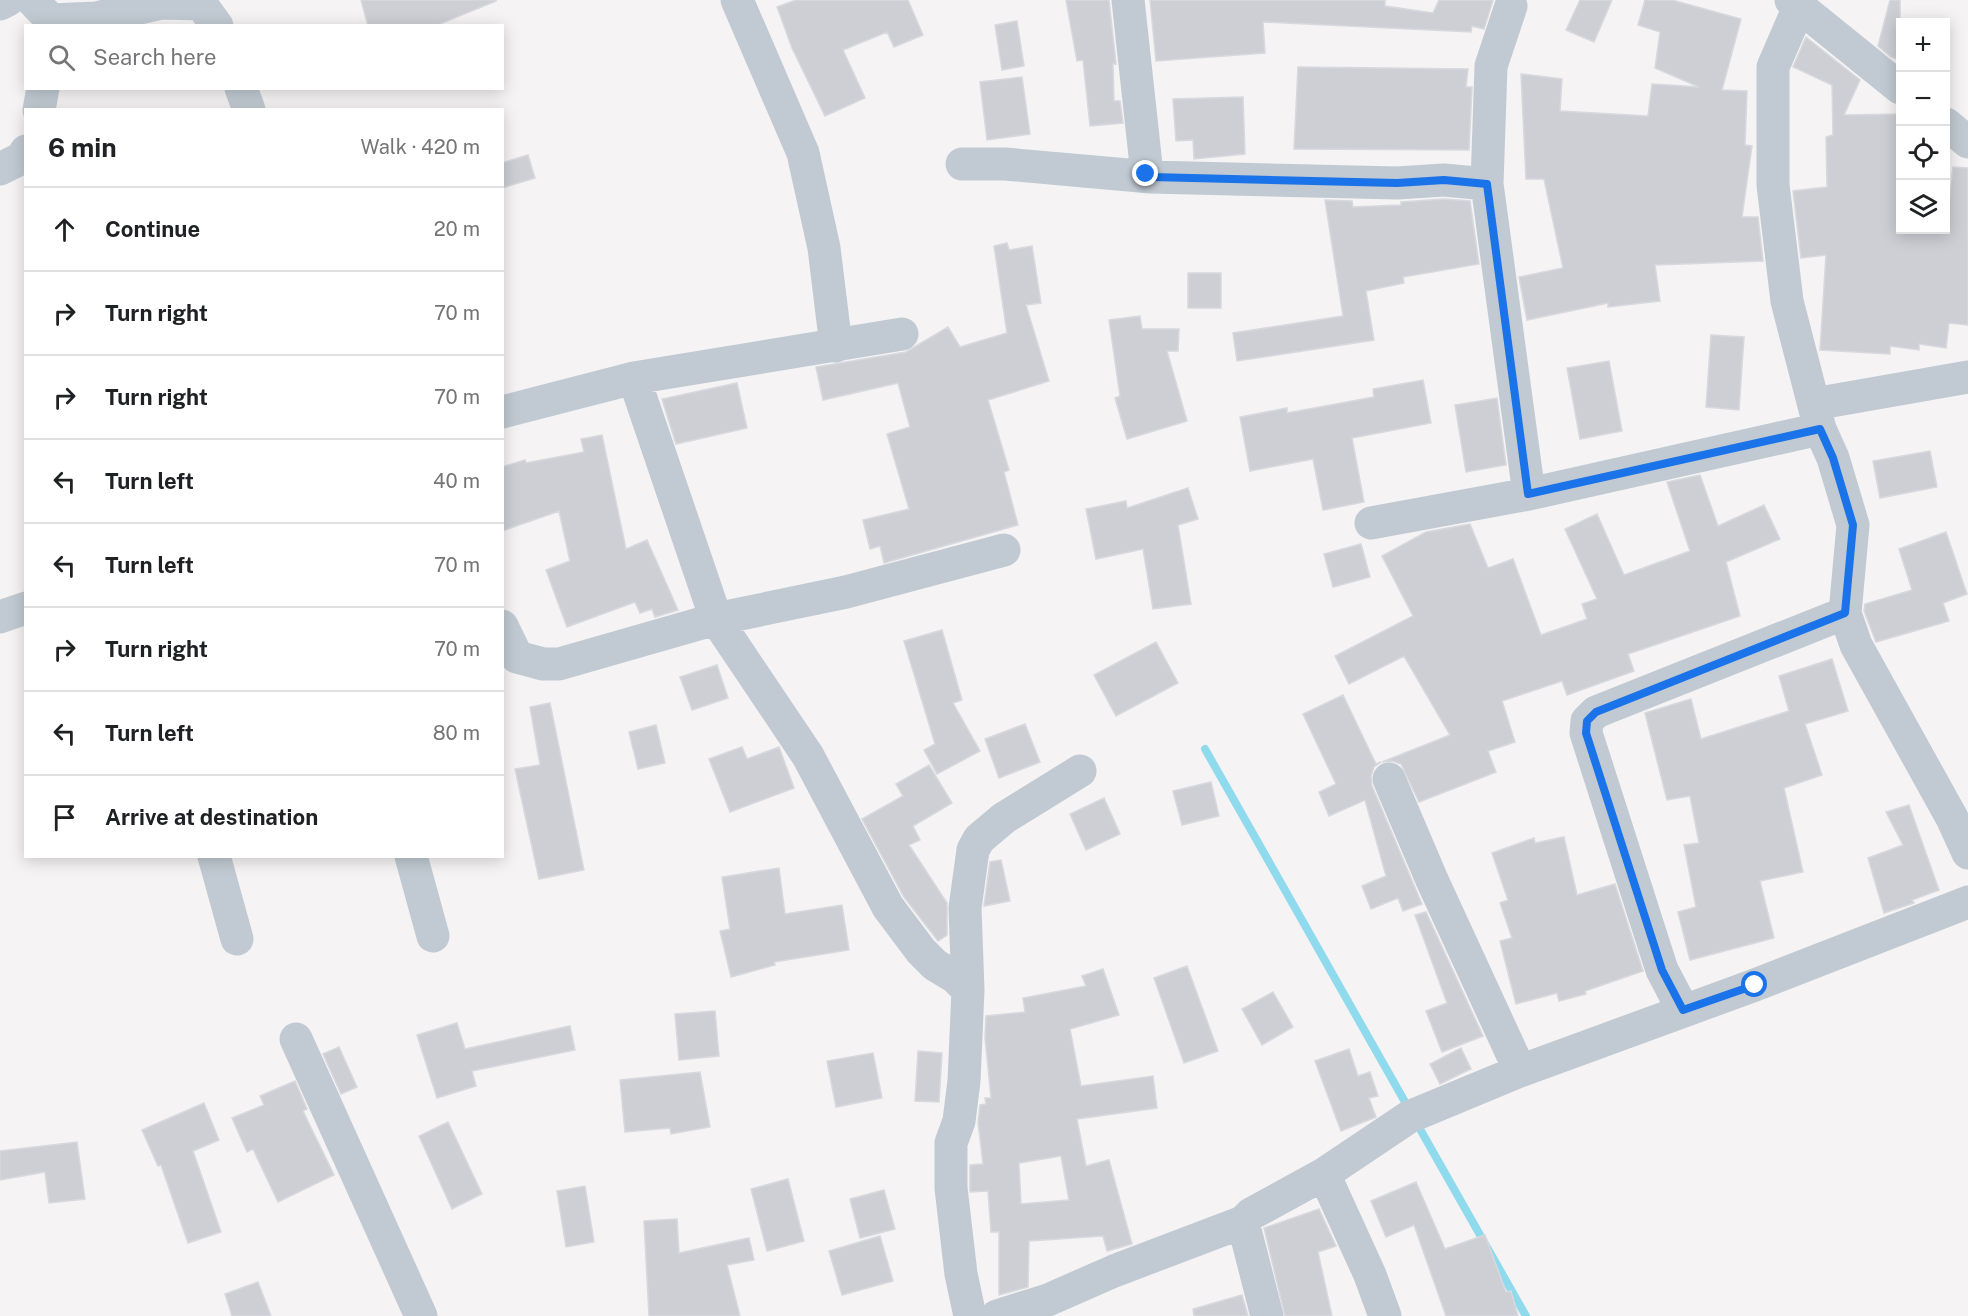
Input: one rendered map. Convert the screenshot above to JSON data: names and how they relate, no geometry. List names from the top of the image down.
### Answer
{
  "page": {
    "map_buttons": ["+", "−"],
    "search": "Search here",
    "heading": ["6 min", "Walk · 420 m"],
    "list": [
      ["Continue", "20 m"],
      ["Turn right", "70 m"],
      ["Turn right", "70 m"],
      ["Turn left", "40 m"],
      ["Turn left", "70 m"],
      ["Turn right", "70 m"],
      ["Turn left", "80 m"],
      "Arrive at destination"
    ]
  }
}
